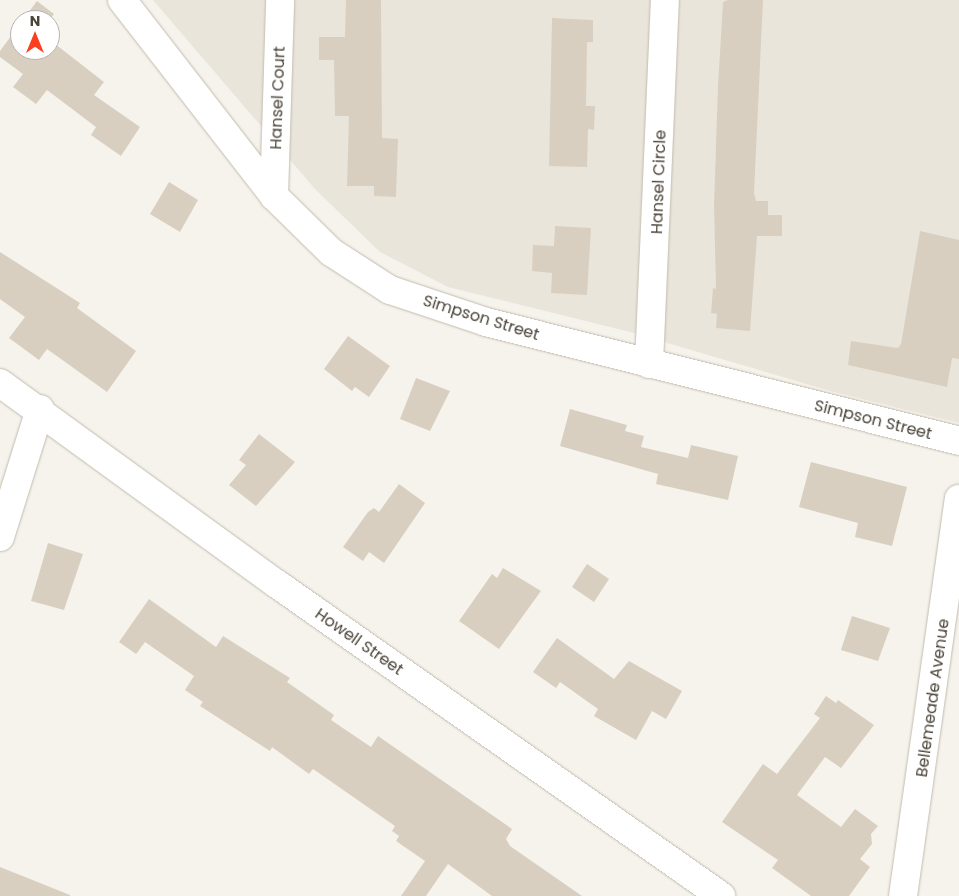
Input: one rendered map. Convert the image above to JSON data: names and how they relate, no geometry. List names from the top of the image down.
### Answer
{
  "streets": {
    "street": [
      "Hansel Court",
      "Hansel Circle",
      "Simpson Street",
      "Howell Street",
      "Bellemeade Avenue"
    ]
  },
  "crossings": [
    ["Hansel Court", "Simpson Street"],
    ["Hansel Circle", "Simpson Street"]
  ],
  "north": "top"
}
